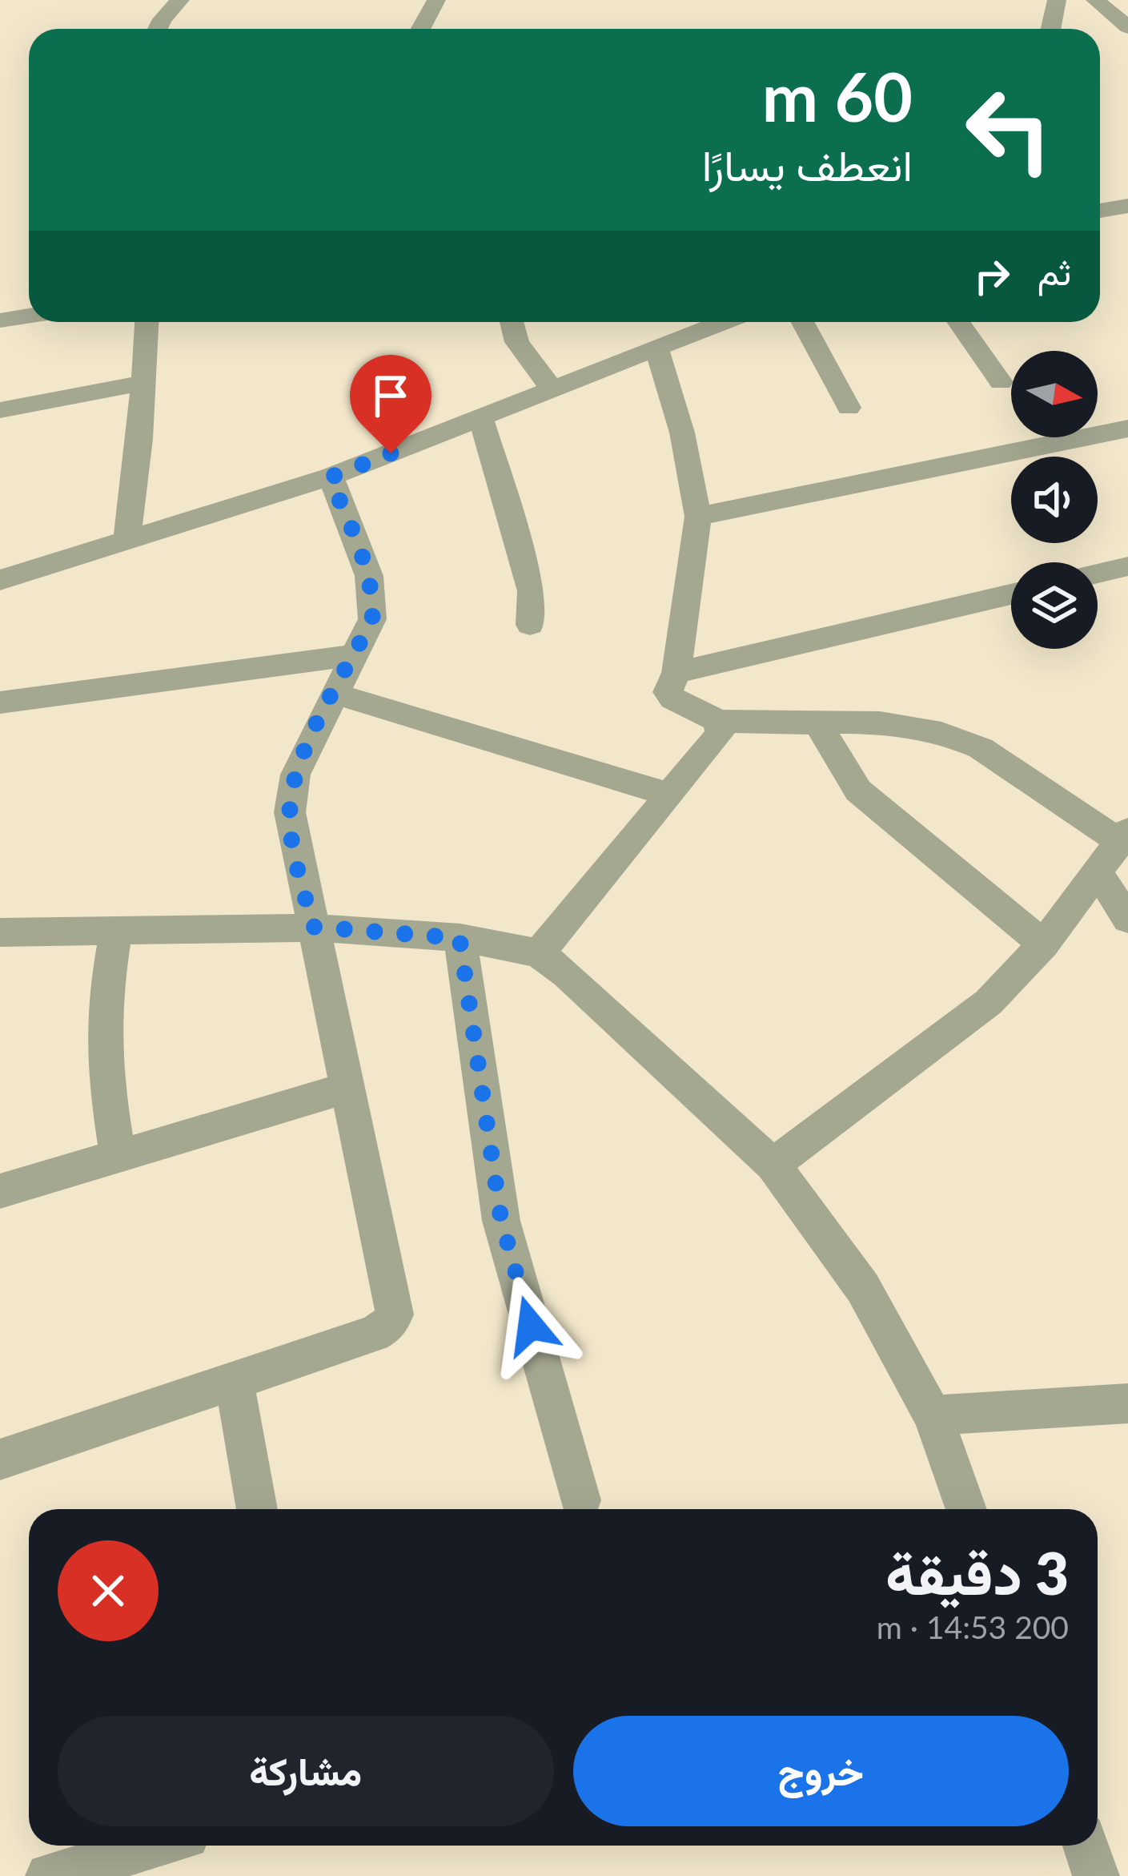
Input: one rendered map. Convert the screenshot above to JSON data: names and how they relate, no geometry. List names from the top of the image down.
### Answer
{
  "north": "right",
  "page": {
    "turn": ["60 m", "انعطف يسارًا"],
    "then": "ثم",
    "heading": ["3 دقيقة", "200 m · 14:53"],
    "buttons": ["خروج", "مشاركة"]
  }
}
